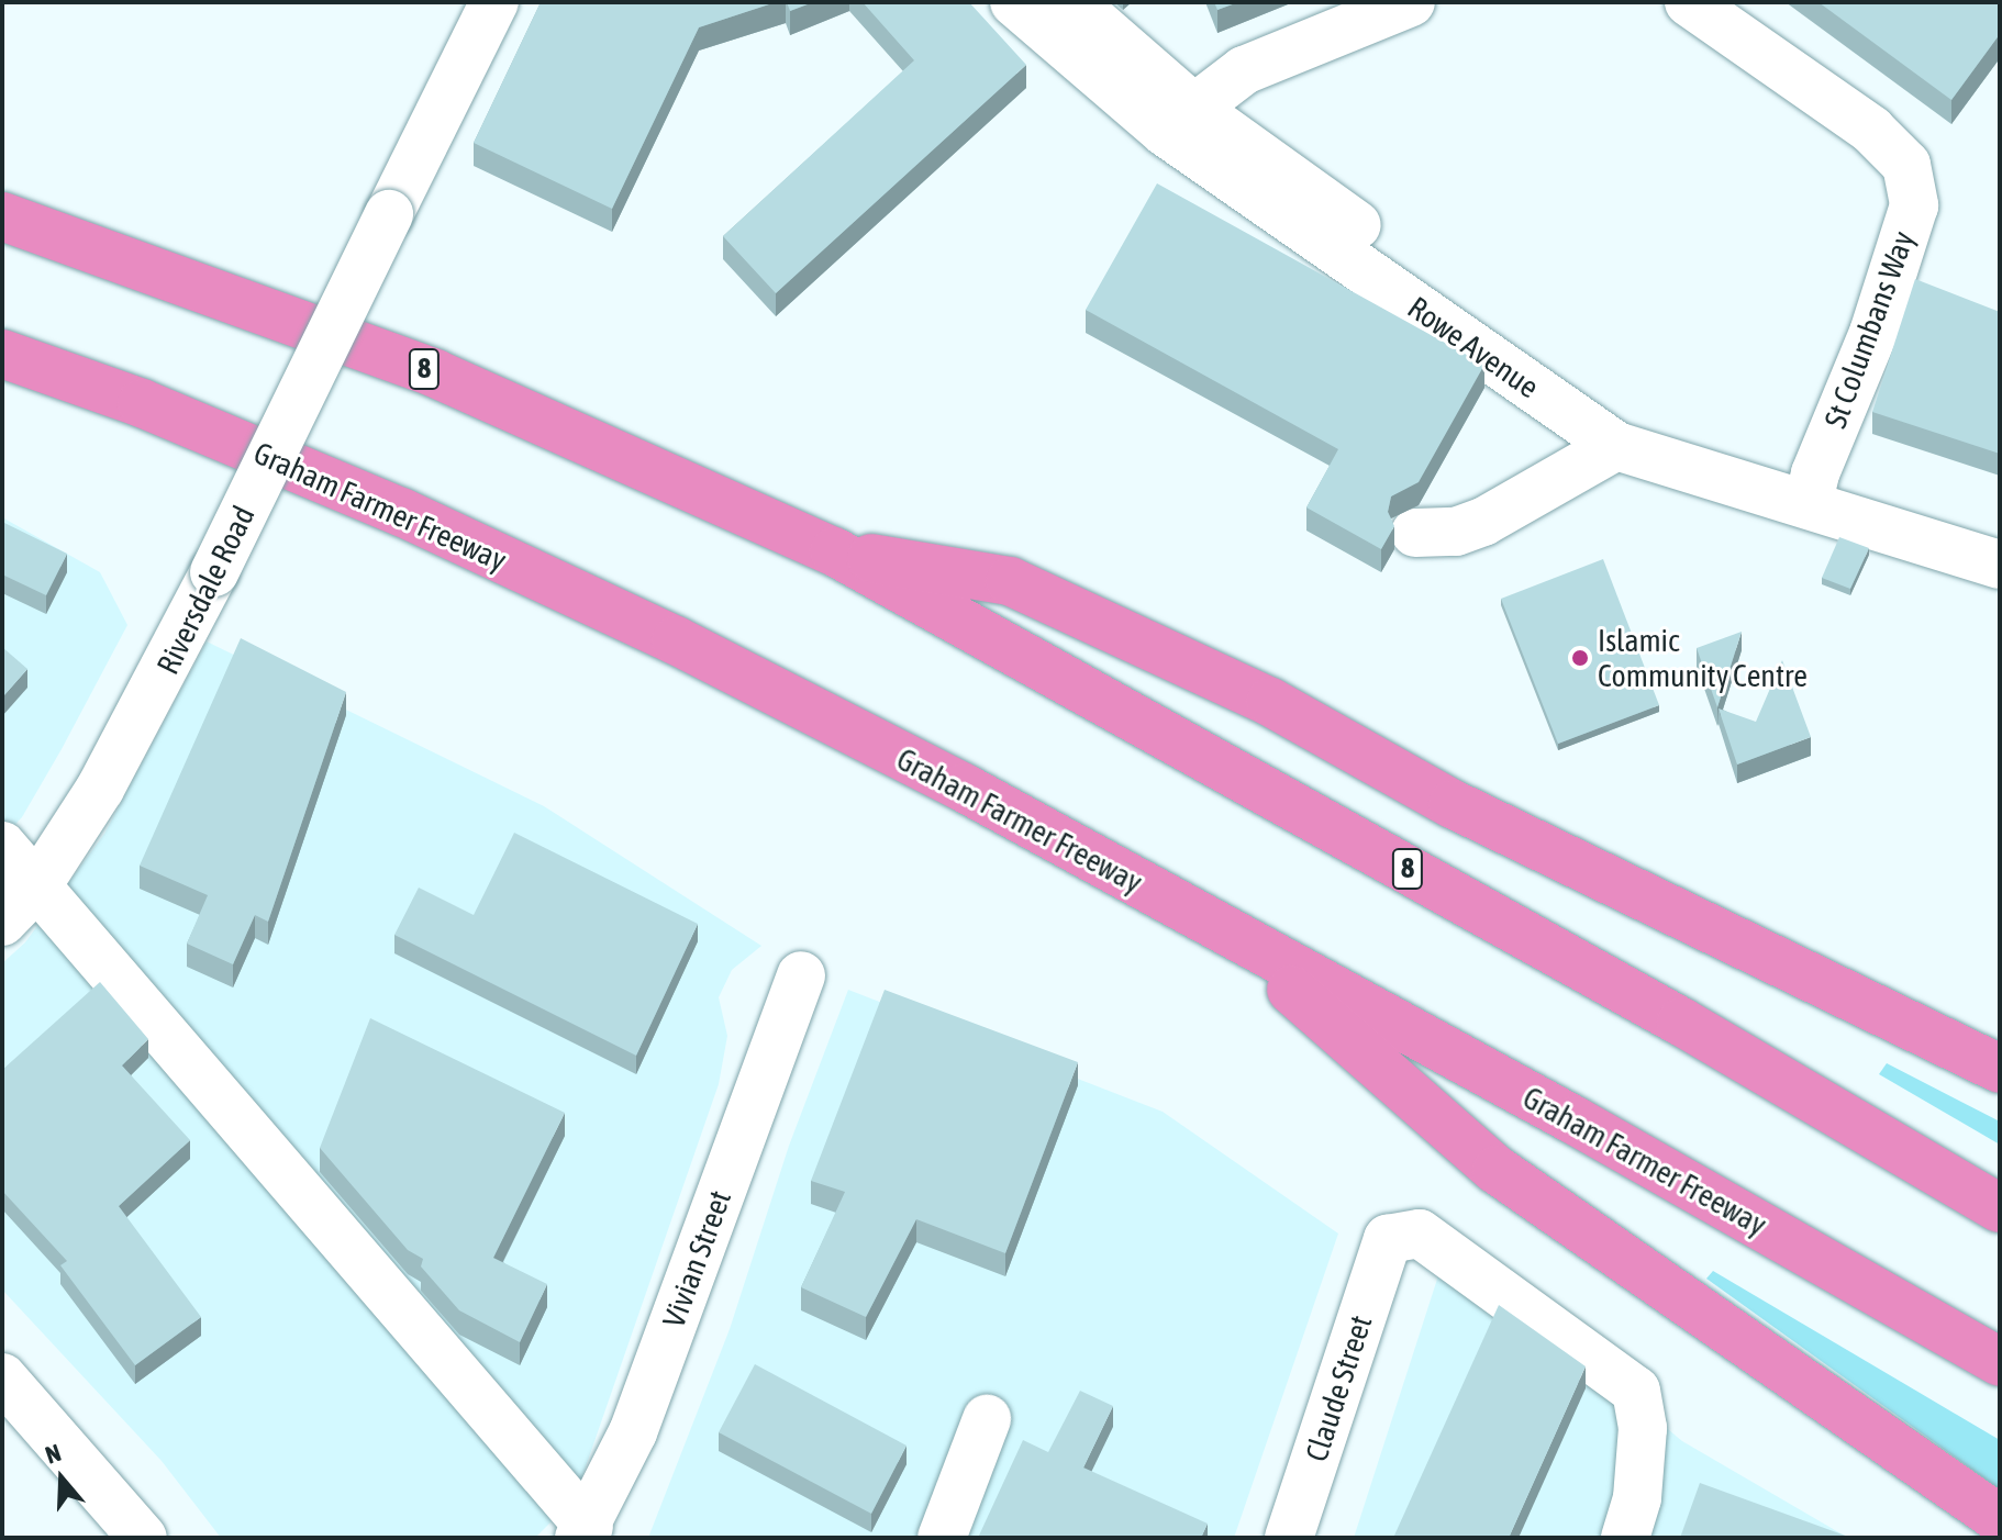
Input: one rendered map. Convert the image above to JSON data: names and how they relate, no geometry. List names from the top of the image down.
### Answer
{
  "streets": {
    "highway": ["8", "Graham Farmer Freeway"],
    "street": [
      "St Columbans Way",
      "Rowe Avenue",
      "Riversdale Road",
      "Vivian Street",
      "Claude Street"
    ]
  },
  "crossings": [
    ["St Columbans Way", "Rowe Avenue"]
  ],
  "places": ["Islamic Community Centre"],
  "north": "top"
}
